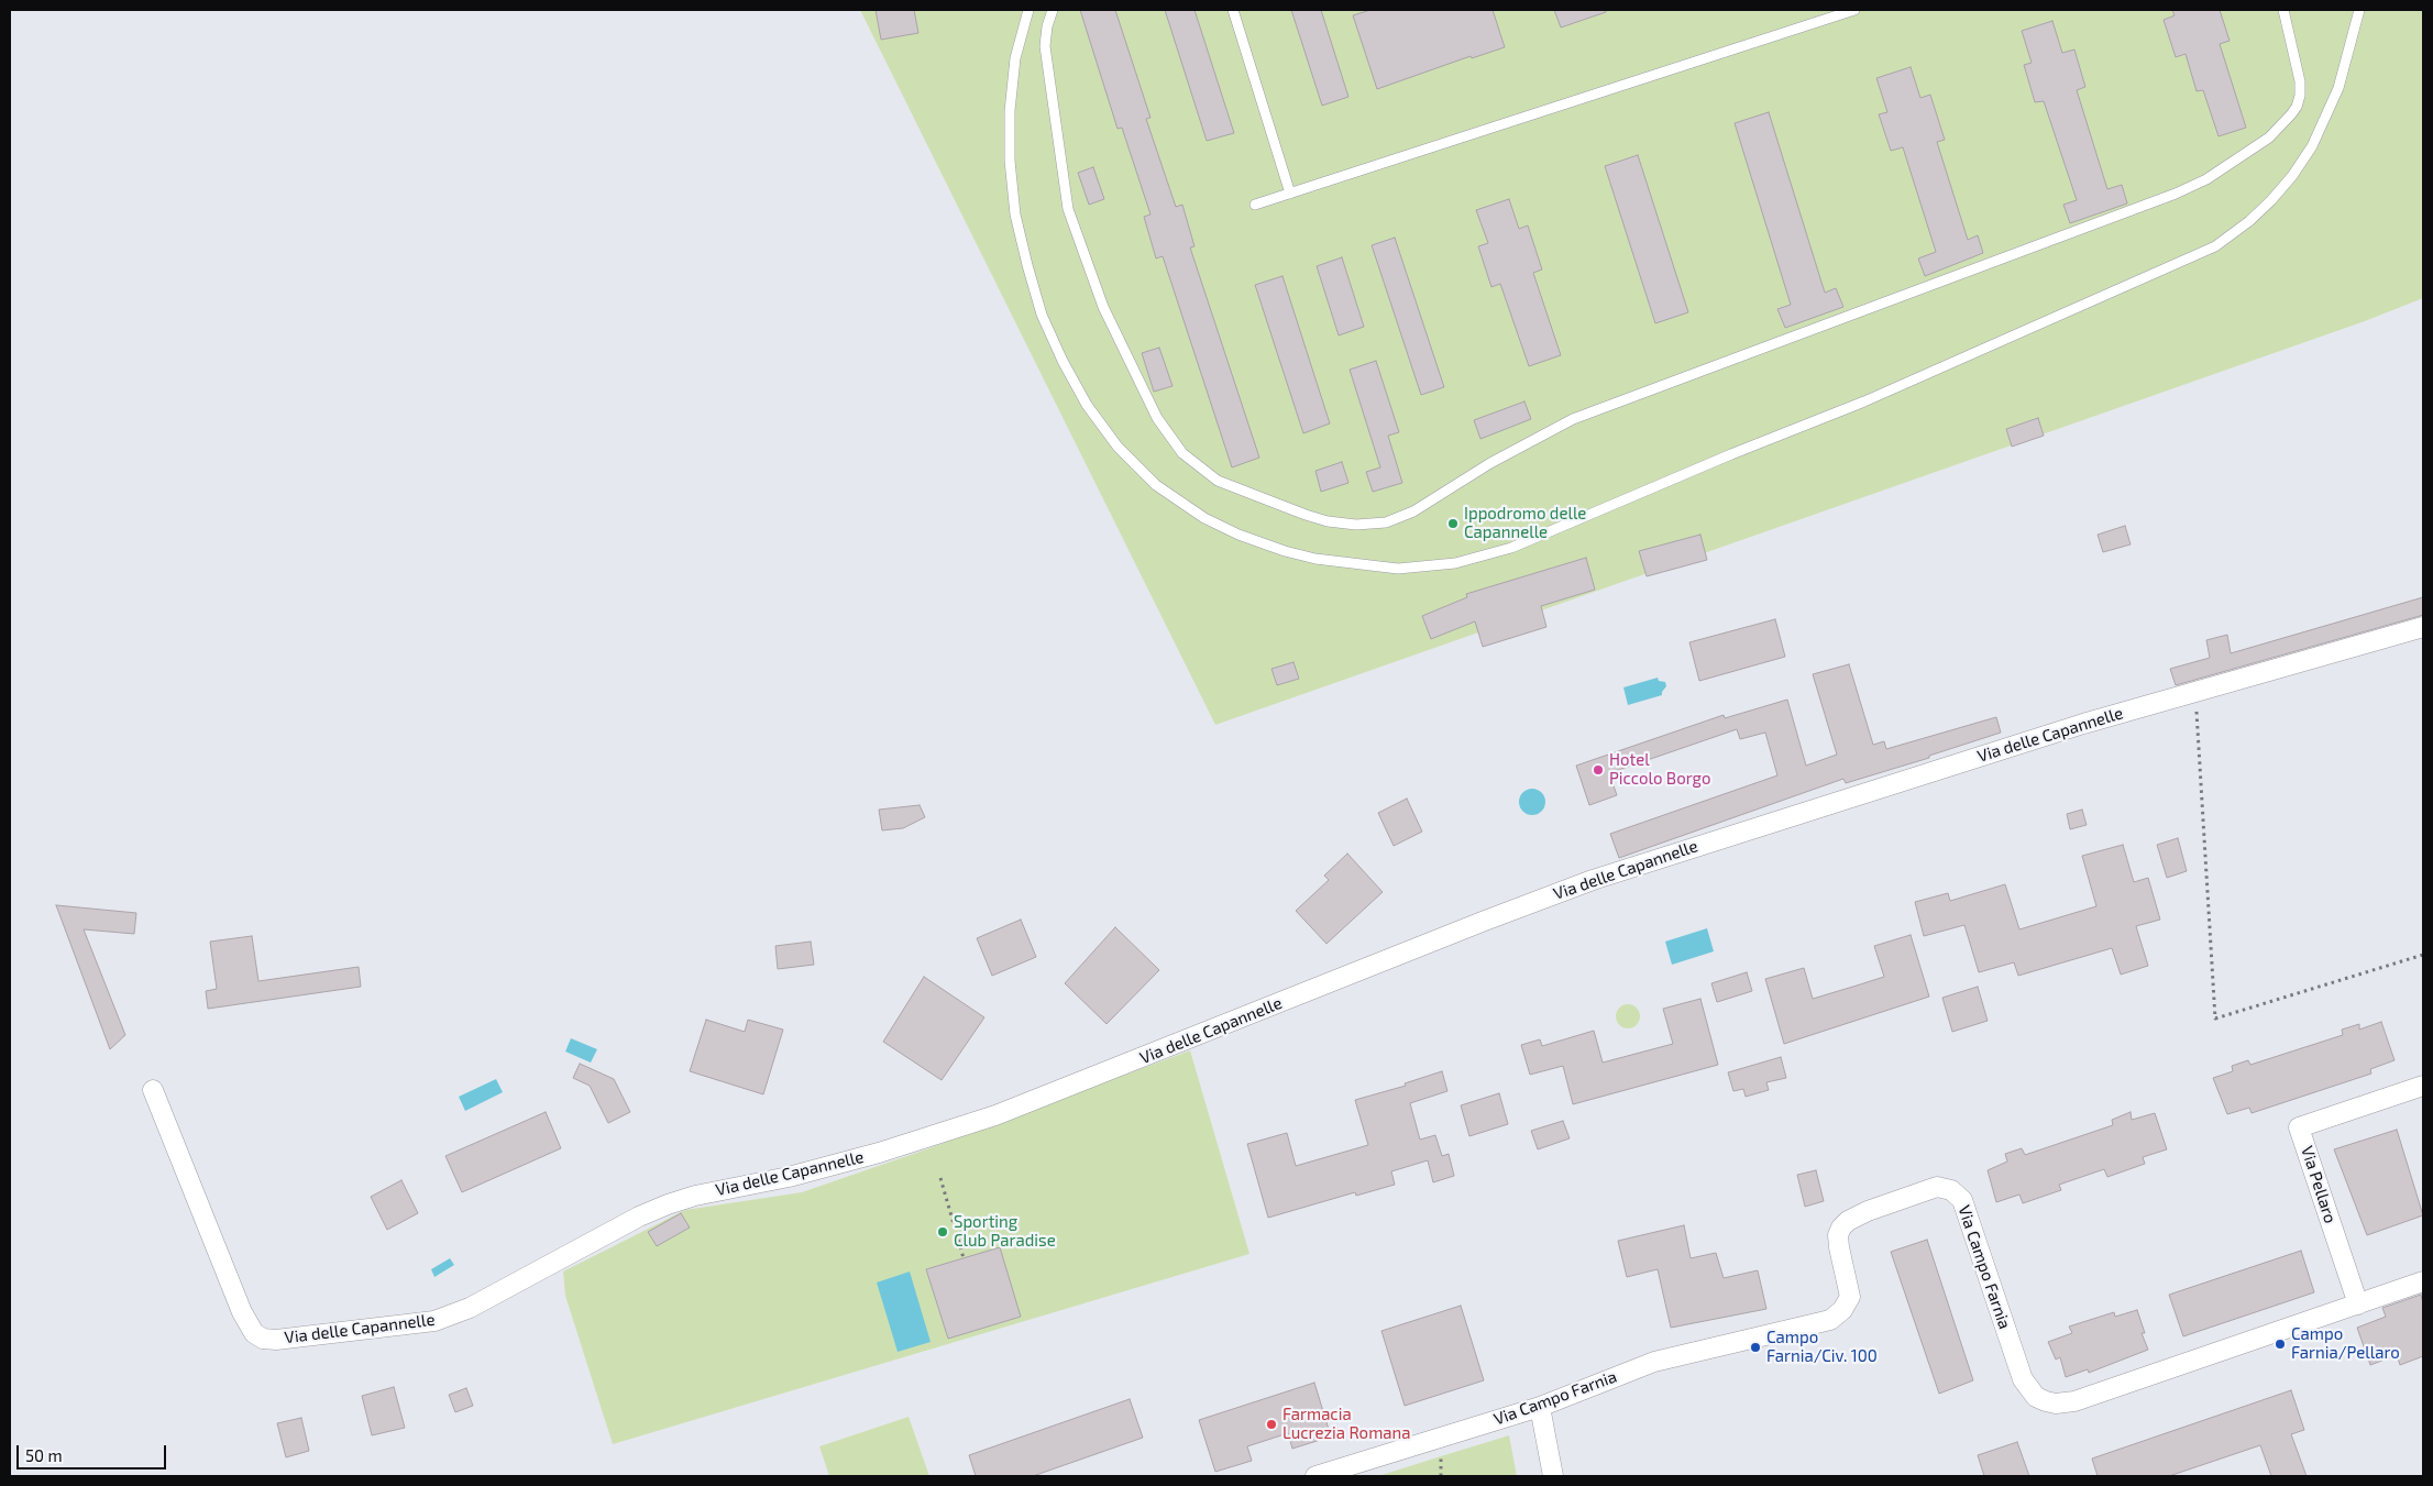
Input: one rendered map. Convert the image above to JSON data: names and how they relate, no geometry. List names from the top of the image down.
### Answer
{
  "streets": {
    "street": ["Via delle Capannelle", "Via Pellaro", "Via Campo Farnia"]
  },
  "crossings": [
    ["Via Pellaro", "Via Campo Farnia"]
  ],
  "places": [
    "Ippodromo delle Capannelle",
    "Hotel Piccolo Borgo",
    "Sporting Club Paradise",
    "Campo Farnia/Pellaro",
    "Campo Farnia/Civ. 100",
    "Farmacia Lucrezia Romana"
  ],
  "scale_bar": "50 m"
}
